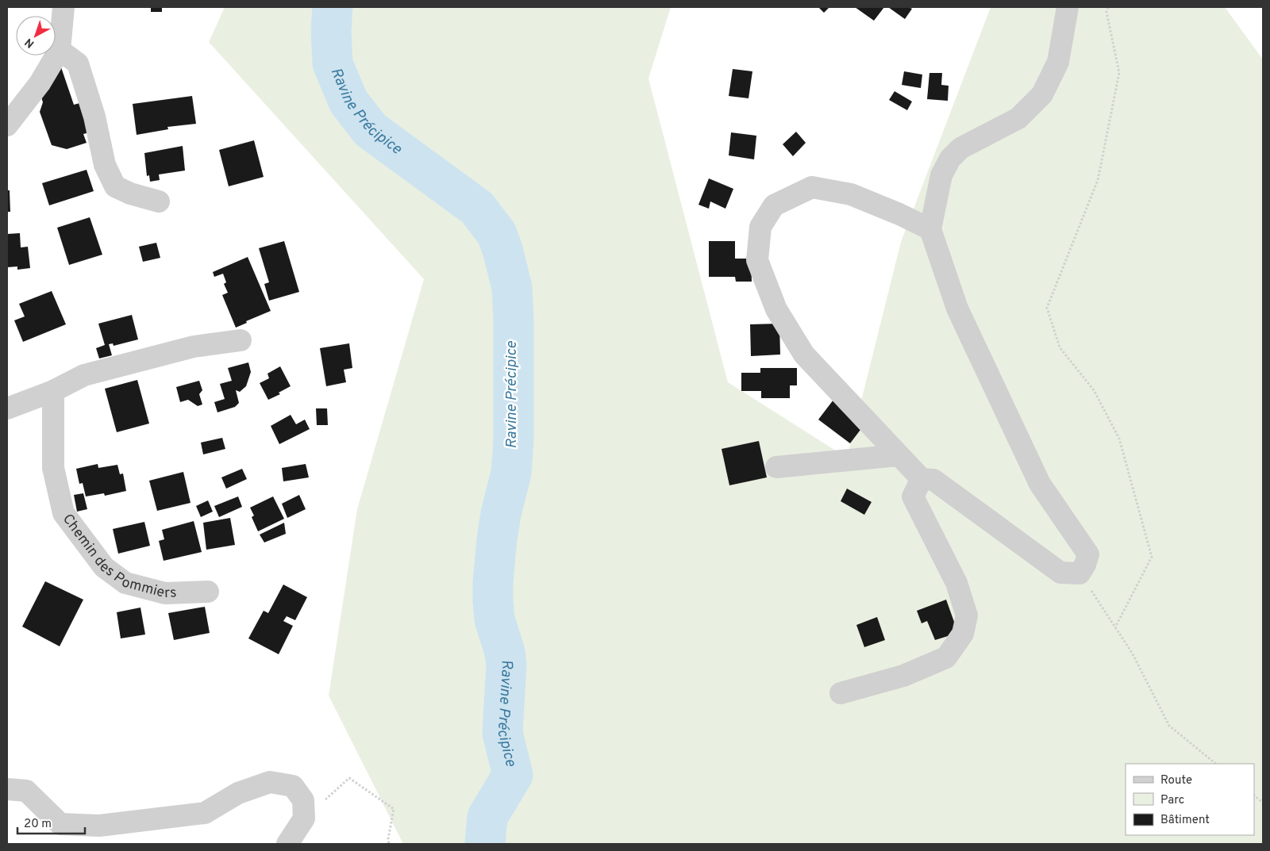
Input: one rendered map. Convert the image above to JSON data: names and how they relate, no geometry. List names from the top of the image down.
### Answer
{
  "streets": {
    "street": ["Chemin des Pommiers"]
  },
  "water": ["Ravine Précipice"],
  "legend": ["Route", "Parc", "Bâtiment"],
  "scale_bar": "20 m",
  "north": "bottom left"
}
